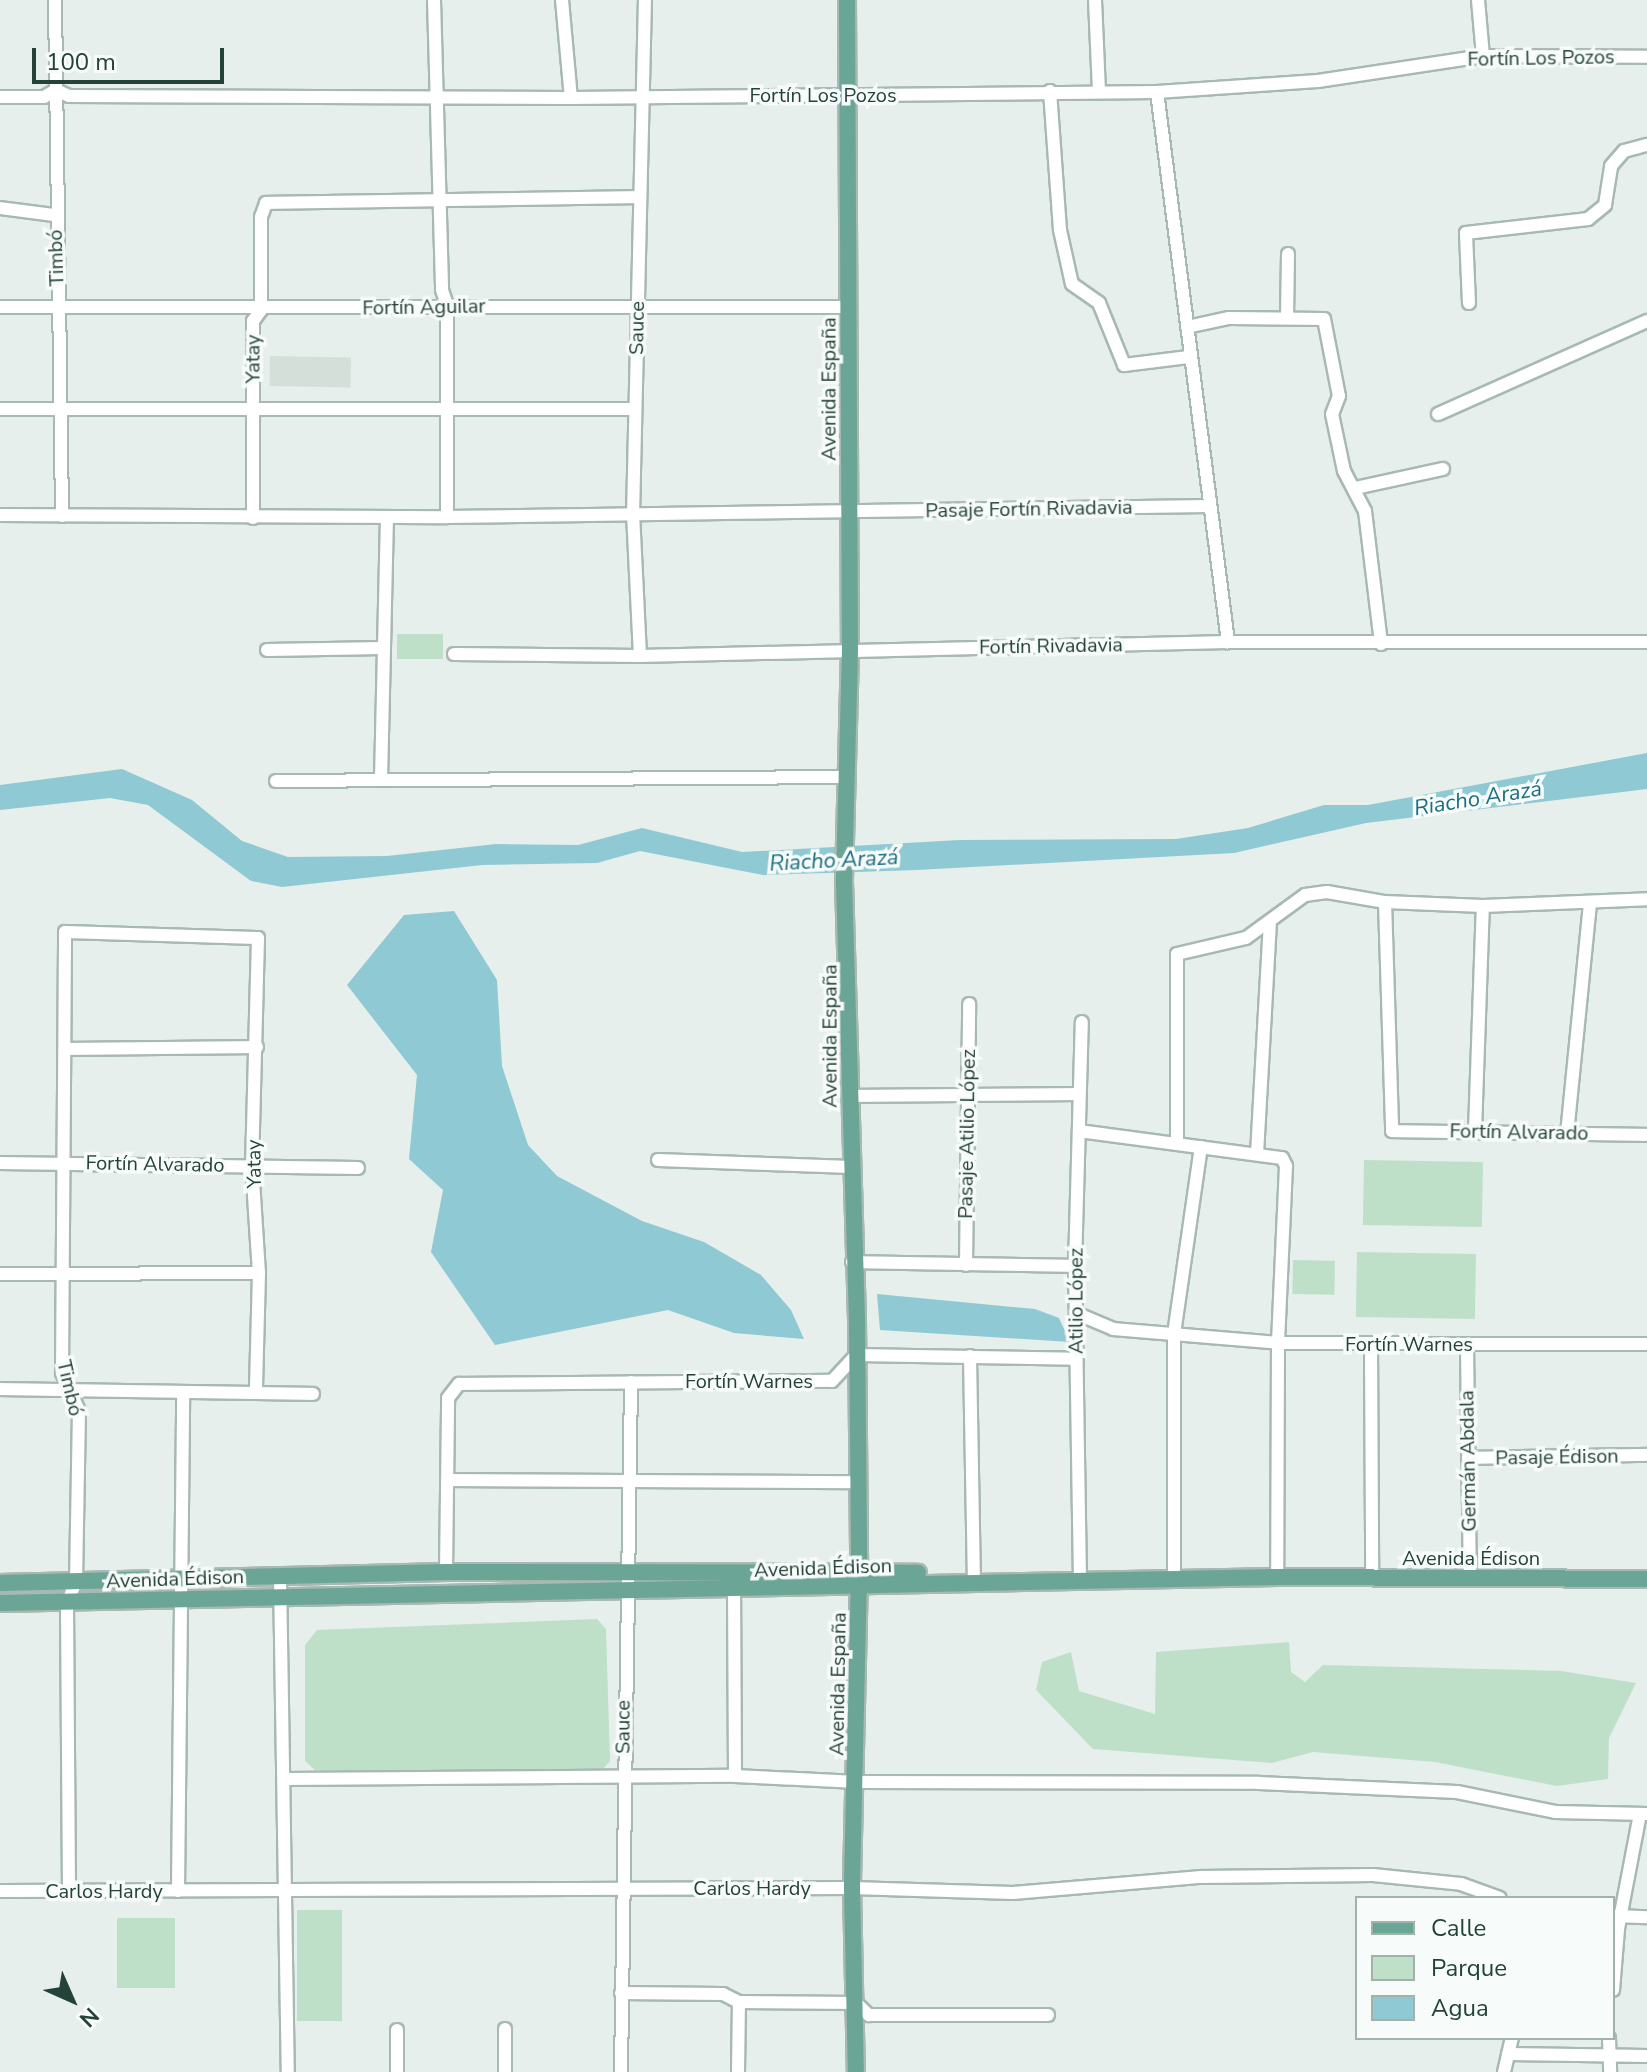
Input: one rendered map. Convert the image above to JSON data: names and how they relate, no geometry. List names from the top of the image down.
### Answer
{
  "streets": {
    "main road": ["Avenida España", "Avenida Édison"],
    "street": [
      "Fortín Los Pozos",
      "Timbó",
      "Fortín Aguilar",
      "Sauce",
      "Yatay",
      "Pasaje Fortín Rivadavia",
      "Fortín Rivadavia",
      "Fortín Alvarado",
      "Pasaje Atilio López",
      "Atilio López",
      "Fortín Warnes",
      "Pasaje Édison",
      "Germán Abdala",
      "Carlos Hardy"
    ]
  },
  "crossings": [
    ["Fortín Los Pozos", "Timbó"],
    ["Fortín Los Pozos", "Sauce"],
    ["Fortín Los Pozos", "Avenida España"],
    ["Timbó", "Fortín Aguilar"],
    ["Timbó", "Yatay"],
    ["Timbó", "Pasaje Fortín Rivadavia"],
    ["Timbó", "Fortín Alvarado"],
    ["Timbó", "Avenida Édison"],
    ["Timbó", "Carlos Hardy"],
    ["Fortín Aguilar", "Sauce"],
    ["Fortín Aguilar", "Yatay"],
    ["Fortín Aguilar", "Avenida España"],
    ["Sauce", "Pasaje Fortín Rivadavia"],
    ["Sauce", "Fortín Rivadavia"],
    ["Sauce", "Fortín Warnes"],
    ["Sauce", "Avenida Édison"],
    ["Sauce", "Carlos Hardy"],
    ["Yatay", "Pasaje Fortín Rivadavia"],
    ["Yatay", "Fortín Alvarado"],
    ["Avenida España", "Pasaje Fortín Rivadavia"],
    ["Avenida España", "Fortín Rivadavia"],
    ["Avenida España", "Fortín Warnes"],
    ["Avenida España", "Avenida Édison"],
    ["Avenida España", "Carlos Hardy"],
    ["Atilio López", "Fortín Warnes"],
    ["Atilio López", "Avenida Édison"],
    ["Fortín Warnes", "Germán Abdala"],
    ["Pasaje Édison", "Germán Abdala"],
    ["Germán Abdala", "Avenida Édison"]
  ],
  "water": ["Riacho Arazá"],
  "legend": ["Calle", "Parque", "Agua"],
  "scale_bar": "100 m",
  "north": "bottom right"
}
